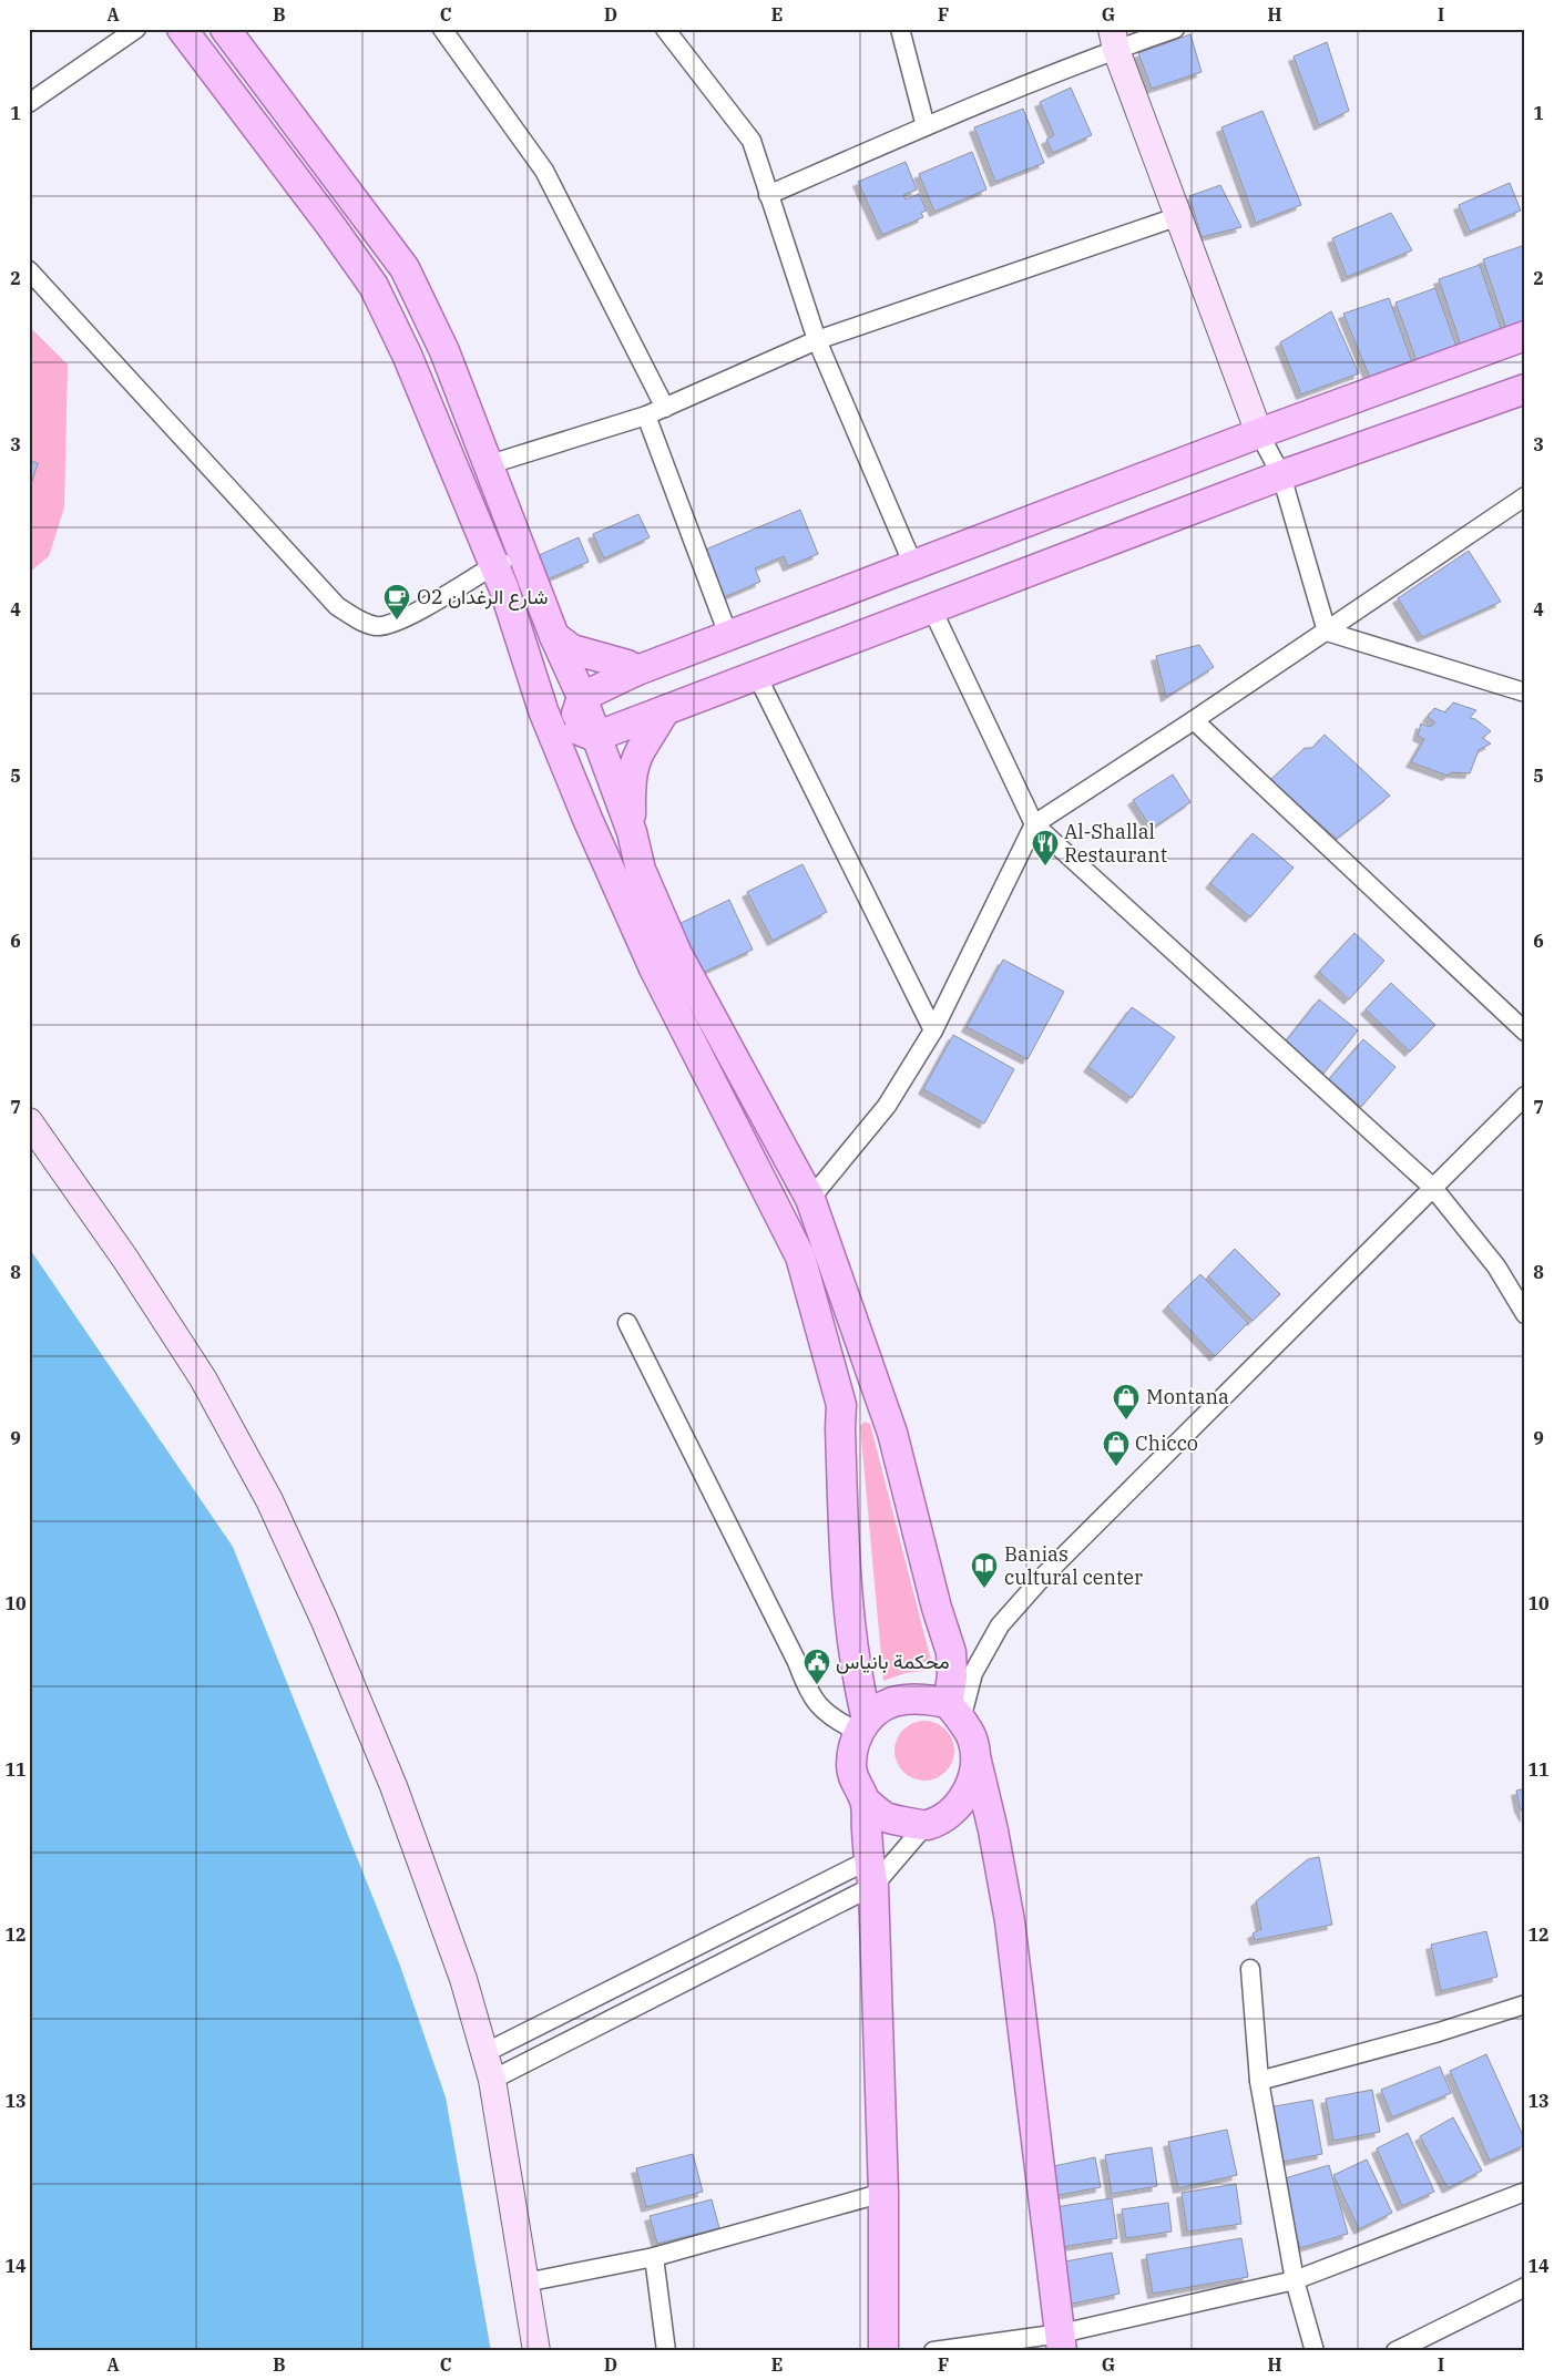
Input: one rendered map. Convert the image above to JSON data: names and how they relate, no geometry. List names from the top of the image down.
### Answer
{
  "places": {
    "cafe": ["O2 شارع الرغدان"],
    "restaurant": ["Al-Shallal Restaurant"],
    "shop": ["Montana", "Chicco"],
    "library": ["Banias cultural center"],
    "public building": ["محكمة بانياس"]
  },
  "grid": {
    "columns": [
      "A",
      "B",
      "C",
      "D",
      "E",
      "F",
      "G",
      "H",
      "I"
    ],
    "rows": [
      "1",
      "2",
      "3",
      "4",
      "5",
      "6",
      "7",
      "8",
      "9",
      "10",
      "11",
      "12",
      "13",
      "14"
    ]
  }
}
